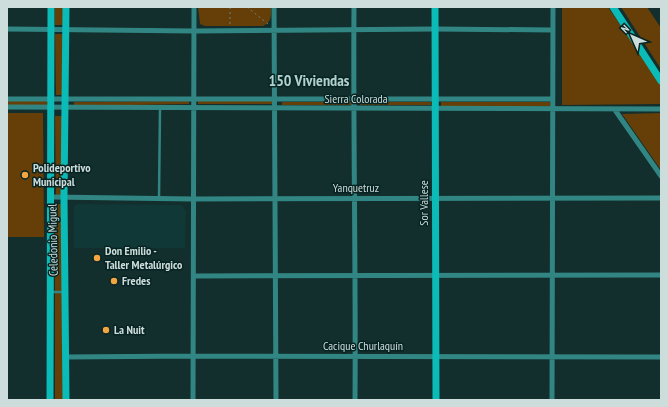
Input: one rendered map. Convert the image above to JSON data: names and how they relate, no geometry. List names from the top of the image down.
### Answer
{
  "streets": {
    "street": [
      "Sierra Colorada",
      "Yanquetruz",
      "Sor Vallese",
      "Celedonio Miguel",
      "Cacique Churlaquín"
    ]
  },
  "crossings": [
    ["Sierra Colorada", "Sor Vallese"],
    ["Sierra Colorada", "Celedonio Miguel"],
    ["Yanquetruz", "Sor Vallese"],
    ["Yanquetruz", "Celedonio Miguel"],
    ["Sor Vallese", "Cacique Churlaquín"],
    ["Celedonio Miguel", "Cacique Churlaquín"]
  ],
  "districts": ["150 Viviendas"],
  "places": [
    "Polideportivo Municipal",
    "Don Emilio - Taller Metalúrgico",
    "Fredes",
    "La Nuit"
  ],
  "north": "top left"
}
